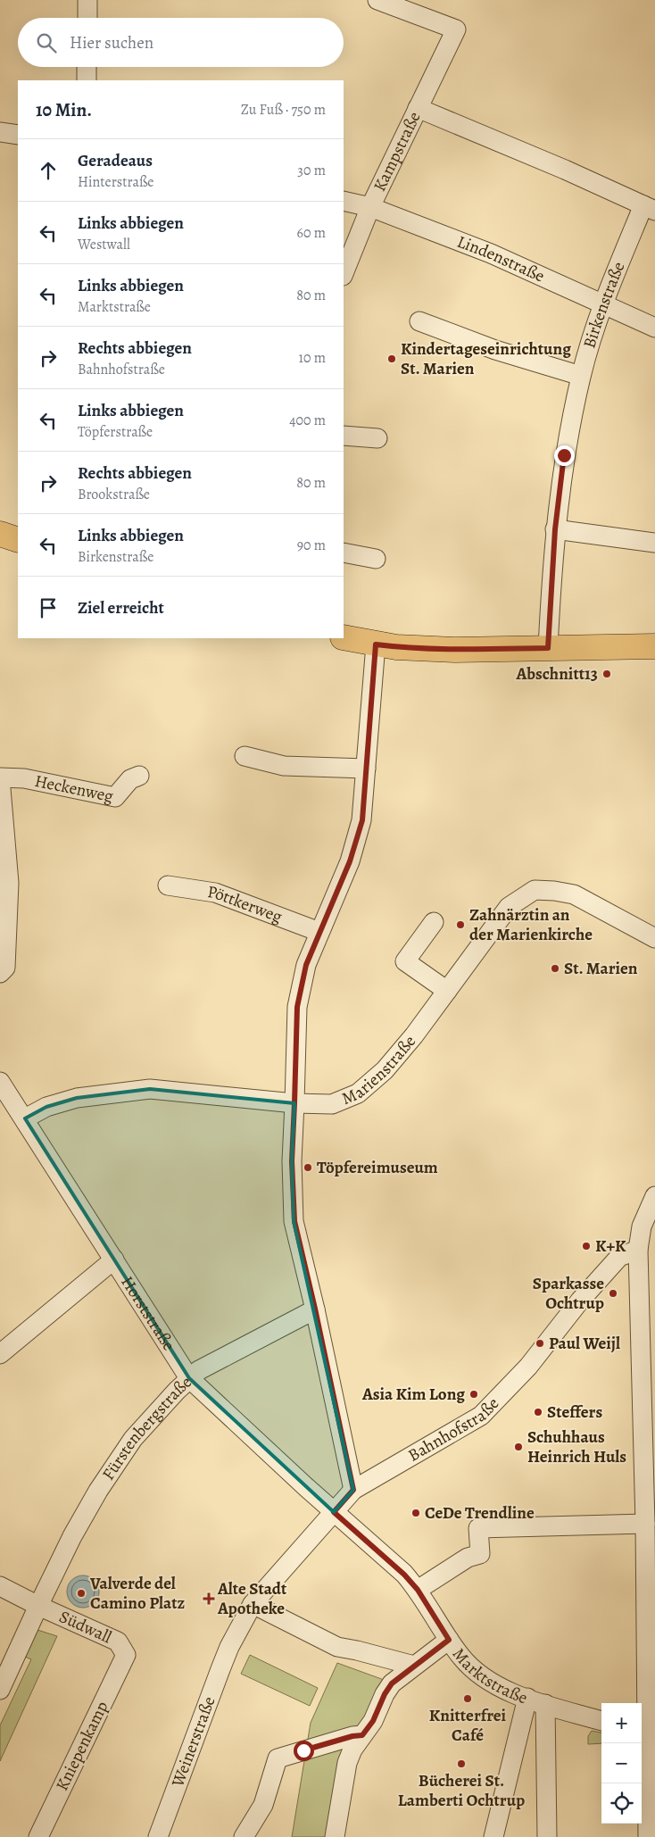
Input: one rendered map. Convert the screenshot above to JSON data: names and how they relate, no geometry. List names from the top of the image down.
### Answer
{
  "streets": {
    "street": [
      "Kampstraße",
      "Lindenstraße",
      "Birkenstraße",
      "Heckenweg",
      "Pöttkerweg",
      "Marienstraße",
      "Horststraße",
      "Bahnhofstraße",
      "Fürstenbergstraße",
      "Südwall",
      "Marktstraße",
      "Weinerstraße",
      "Kniepenkamp"
    ]
  },
  "crossings": [
    ["Kampstraße", "Lindenstraße"],
    ["Kampstraße", "Birkenstraße"],
    ["Lindenstraße", "Birkenstraße"],
    ["Marienstraße", "Horststraße"],
    ["Horststraße", "Bahnhofstraße"],
    ["Horststraße", "Fürstenbergstraße"],
    ["Horststraße", "Marktstraße"],
    ["Bahnhofstraße", "Marktstraße"],
    ["Bahnhofstraße", "Weinerstraße"],
    ["Fürstenbergstraße", "Südwall"],
    ["Südwall", "Kniepenkamp"]
  ],
  "places": {
    "other": [
      "Kindertageseinrichtung St. Marien",
      "Abschnitt13",
      "Zahnärztin an der Marienkirche",
      "St. Marien",
      "Töpfereimuseum",
      "K+K",
      "Sparkasse Ochtrup",
      "Paul Weijl",
      "Asia Kim Long",
      "Steffers",
      "Schuhhaus Heinrich Huls",
      "CeDe Trendline",
      "Valverde del Camino Platz",
      "Knitterfrei Café",
      "Bücherei St. Lamberti Ochtrup"
    ],
    "health": ["Alte Stadt Apotheke"]
  },
  "page": {
    "search": "Hier suchen",
    "heading": ["10 Min.", "Zu Fuß · 750 m"],
    "list": [
      ["Geradeaus", "Hinterstraße", "30 m"],
      ["Links abbiegen", "Westwall", "60 m"],
      ["Links abbiegen", "Marktstraße", "80 m"],
      ["Rechts abbiegen", "Bahnhofstraße", "10 m"],
      ["Links abbiegen", "Töpferstraße", "400 m"],
      ["Rechts abbiegen", "Brookstraße", "80 m"],
      ["Links abbiegen", "Birkenstraße", "90 m"],
      "Ziel erreicht"
    ],
    "map_buttons": ["+", "−"]
  }
}
